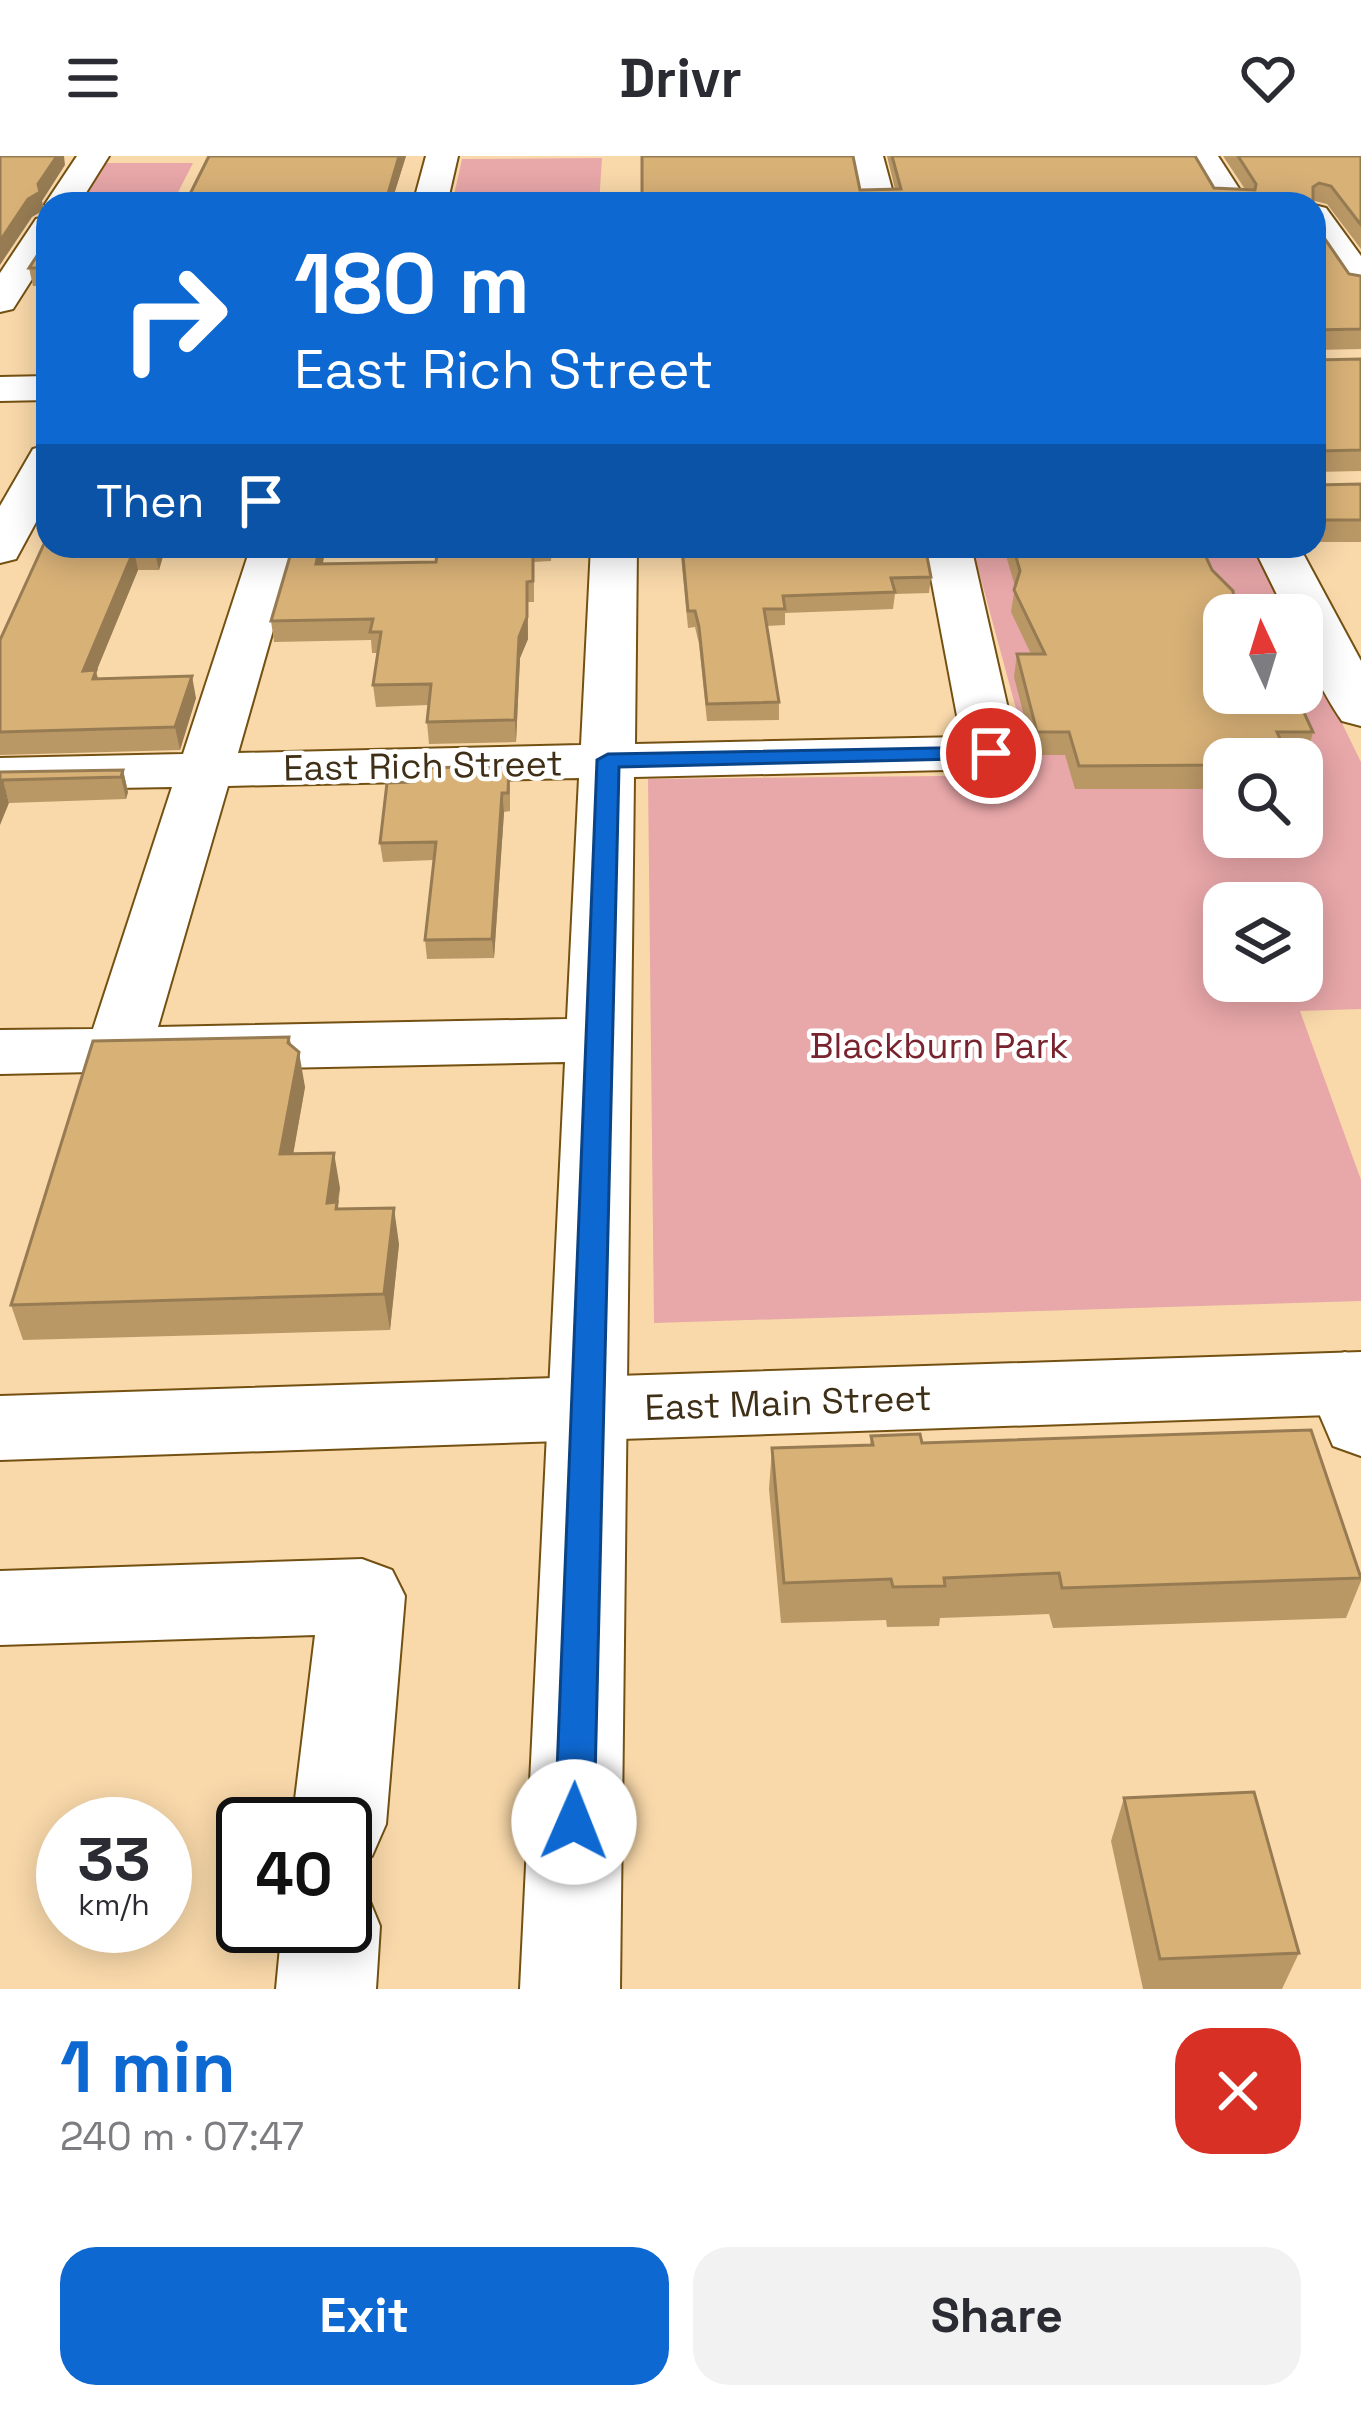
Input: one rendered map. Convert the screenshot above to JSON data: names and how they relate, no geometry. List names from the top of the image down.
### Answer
{
  "streets": {
    "street": ["East Rich Street", "East Main Street"]
  },
  "parks": ["Blackburn Park"],
  "north": "top",
  "page": {
    "header": "Drivr",
    "turn": ["180 m", "East Rich Street"],
    "then": "Then",
    "speed": "33 km/h",
    "limit": "40",
    "heading": ["1 min", "240 m · 07:47"],
    "buttons": ["Exit", "Share"]
  }
}
